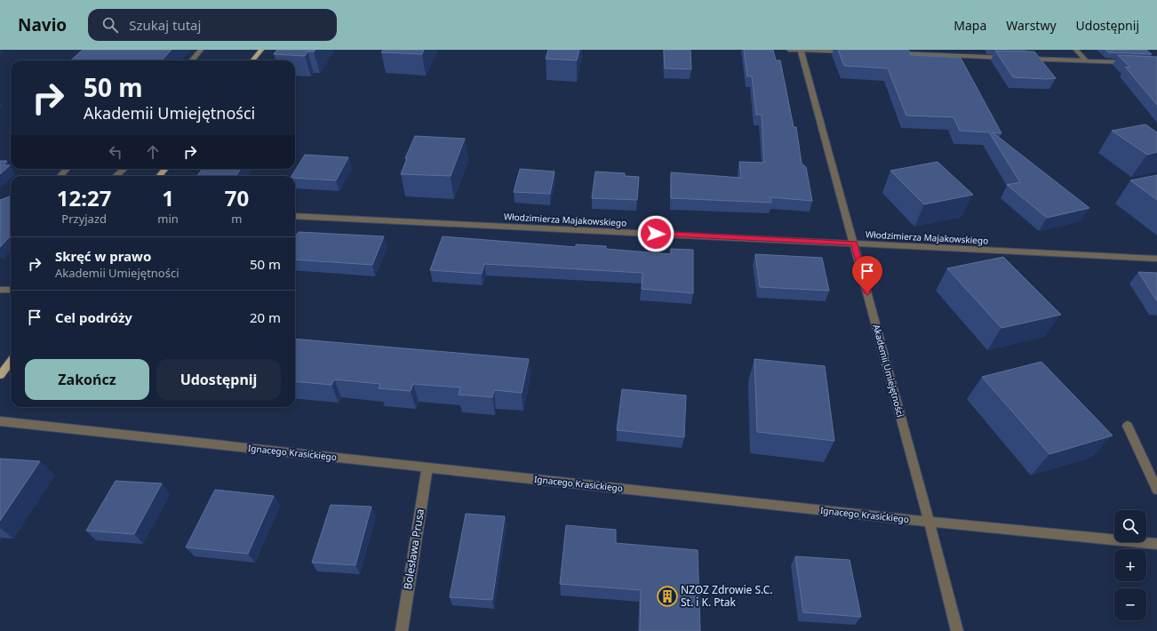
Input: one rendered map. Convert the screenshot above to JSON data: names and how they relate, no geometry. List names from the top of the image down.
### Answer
{
  "streets": {
    "street": [
      "Włodzimierza Majakowskiego",
      "Akademii Umiejętności",
      "Ignacego Krasickiego",
      "Bolesława Prusa"
    ]
  },
  "crossings": [
    ["Włodzimierza Majakowskiego", "Akademii Umiejętności"],
    ["Akademii Umiejętności", "Ignacego Krasickiego"],
    ["Ignacego Krasickiego", "Bolesława Prusa"]
  ],
  "places": {
    "building": ["NZOZ Zdrowie S.C. St. i K. Ptak"]
  },
  "page": {
    "header": "Navio",
    "search": "Szukaj tutaj",
    "nav": ["Mapa", "Warstwy", "Udostępnij"],
    "turn": ["50 m", "Akademii Umiejętności"],
    "eta": [
      "12:27",
      "Przyjazd",
      "1",
      "min",
      "70",
      "m"
    ],
    "list": [
      {
        "name": "Skręć w prawo",
        "note": "Akademii Umiejętności",
        "value": "50 m"
      },
      {
        "name": "Cel podróży",
        "value": "20 m"
      }
    ],
    "buttons": ["Zakończ", "Udostępnij"],
    "map_buttons": ["+", "−"]
  }
}
